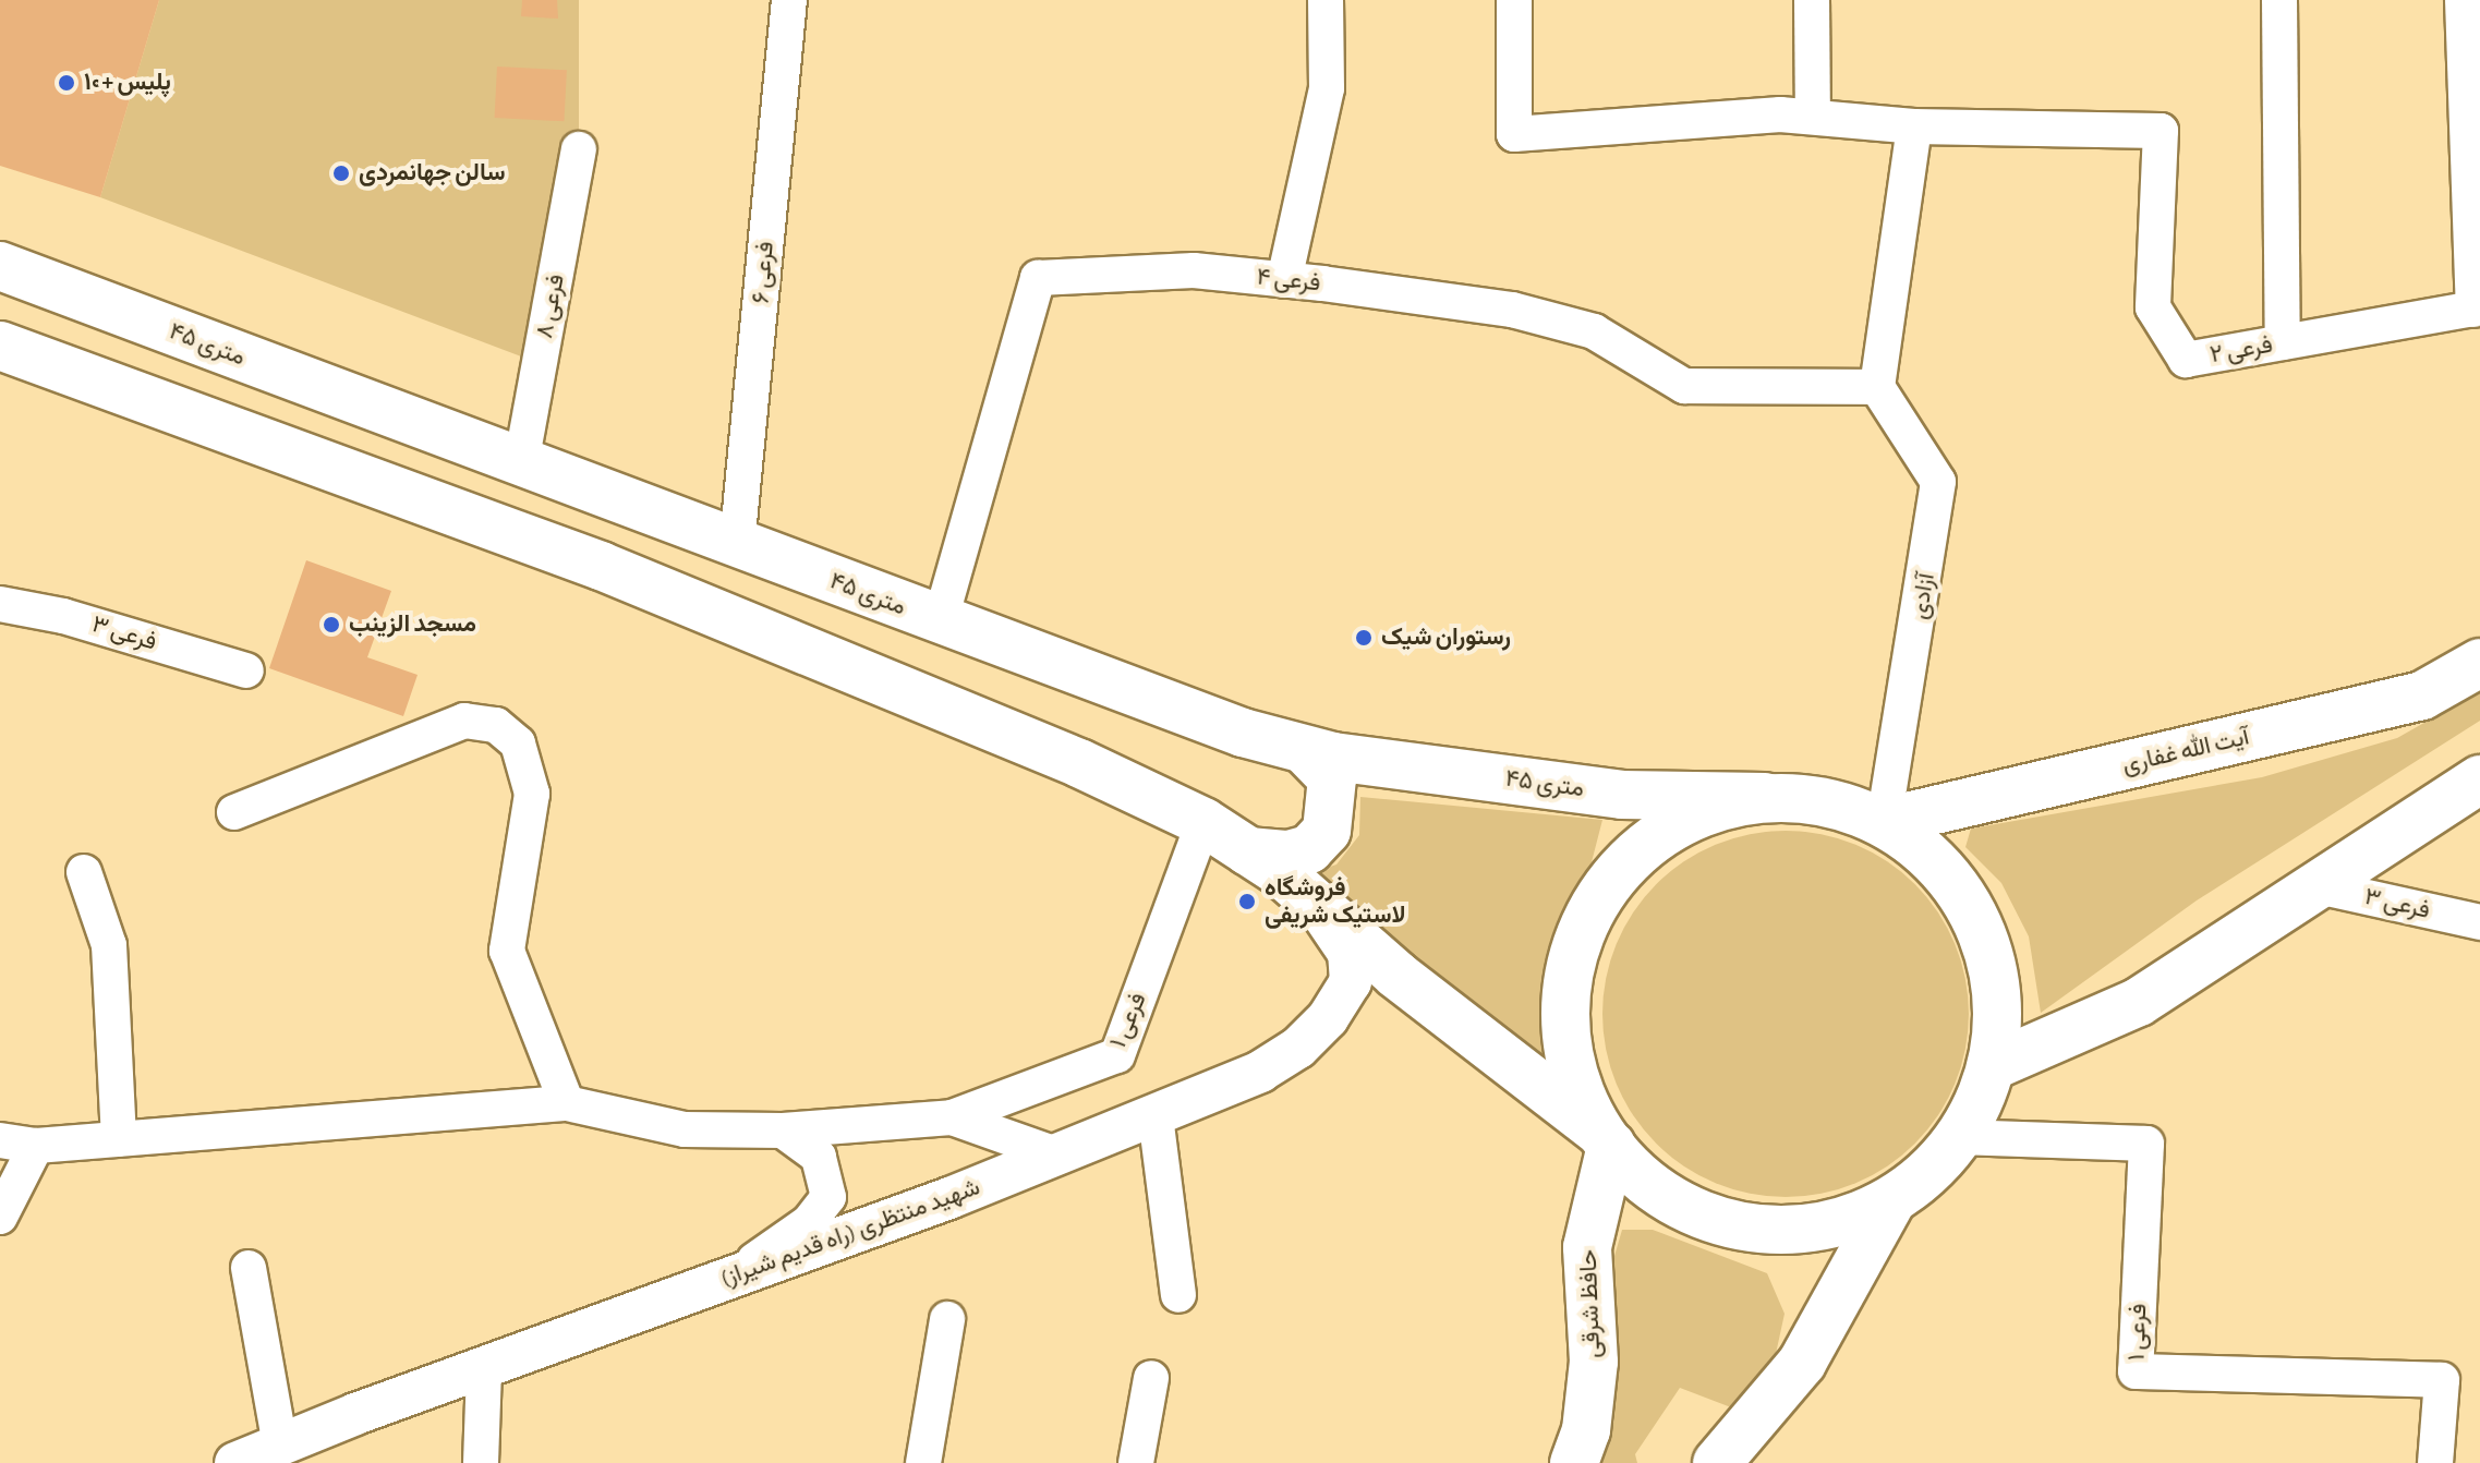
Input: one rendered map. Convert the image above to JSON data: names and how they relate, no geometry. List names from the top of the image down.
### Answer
{
  "streets": {
    "main road": ["۴۵ متری", "آیت الله غفاری", "حافظ شرقی"],
    "street": [
      "فرعی ۶",
      "فرعی ۴",
      "فرعی ۸",
      "فرعی ۲",
      "آزادی",
      "فرعی ۳",
      "فرعی ۱",
      "شهید منتظری (راه قدیم شیراز)"
    ]
  },
  "crossings": [
    ["فرعی ۶", "۴۵ متری"],
    ["فرعی ۴", "۴۵ متری"],
    ["فرعی ۴", "آزادی"],
    ["فرعی ۸", "۴۵ متری"],
    ["۴۵ متری", "آزادی"],
    ["۴۵ متری", "آیت الله غفاری"],
    ["۴۵ متری", "فرعی ۱"],
    ["آزادی", "آیت الله غفاری"]
  ],
  "places": [
    "پلیس +۱۰",
    "سالن جهانمردی",
    "مسجد الزینب",
    "رستوران شیک",
    "فروشگاه لاستیک شریفی"
  ]
}
